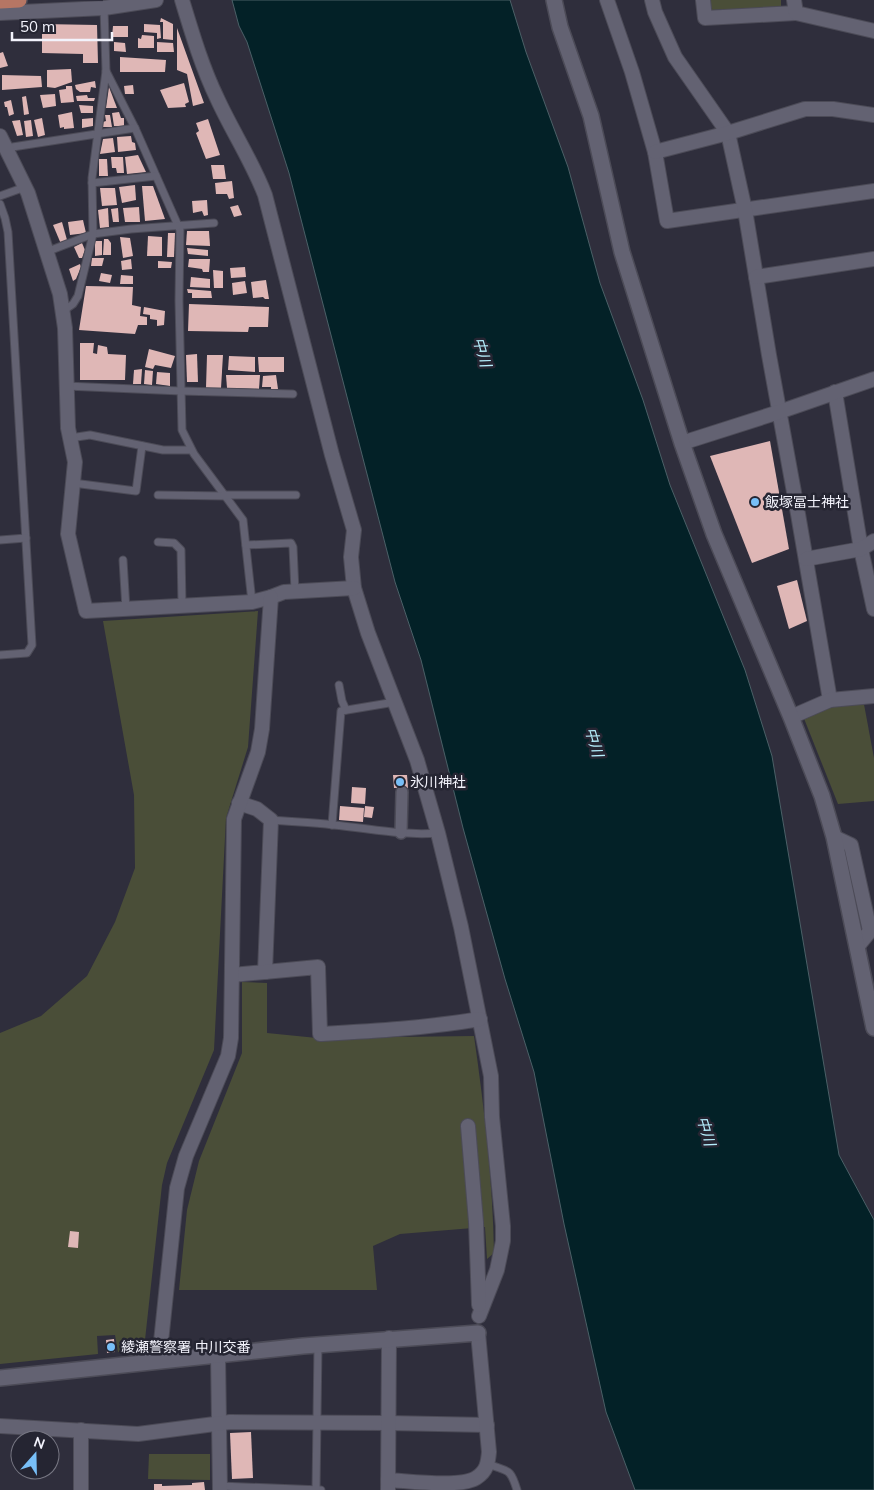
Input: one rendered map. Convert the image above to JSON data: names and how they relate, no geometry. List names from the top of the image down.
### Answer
{
  "water": ["中川"],
  "places": ["飯塚冨士神社", "氷川神社", "綾瀬警察署 中川交番"],
  "scale_bar": "50 m",
  "north": "top"
}
